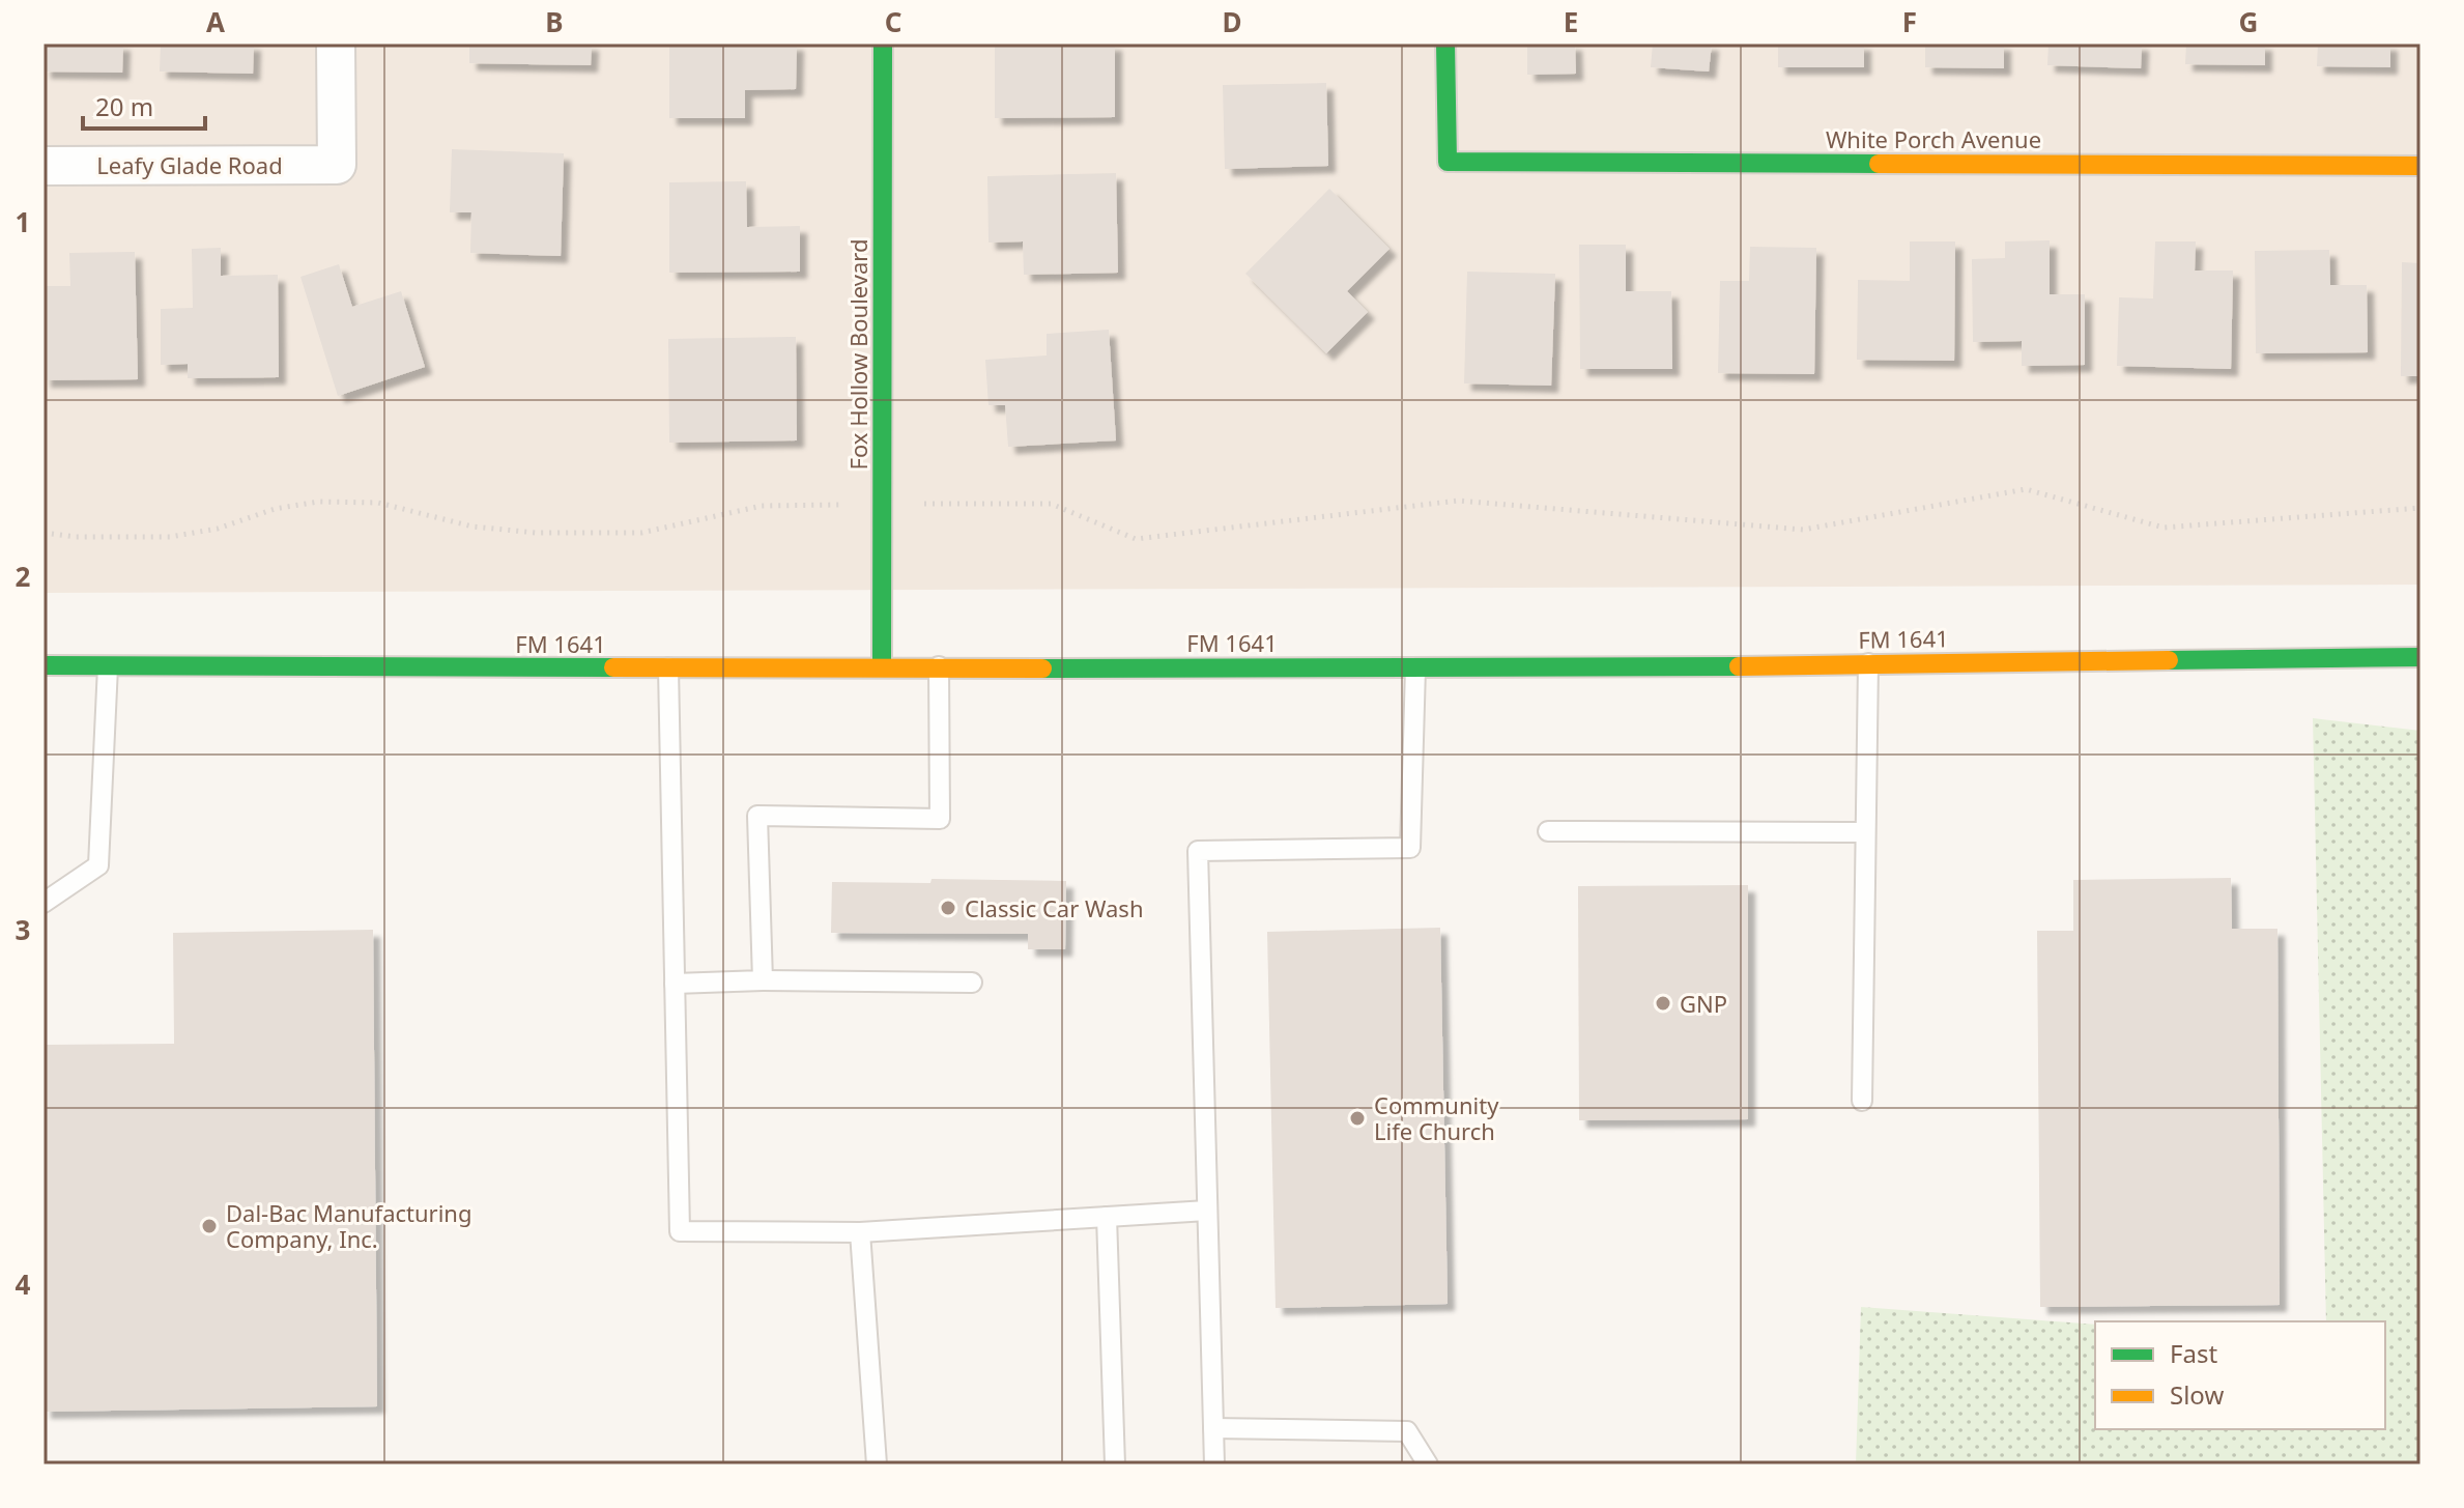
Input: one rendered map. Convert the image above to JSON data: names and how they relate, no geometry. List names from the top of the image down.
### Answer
{
  "streets": {
    "main road": ["White Porch Avenue", "Fox Hollow Boulevard", "FM 1641"],
    "street": ["Leafy Glade Road"]
  },
  "crossings": [
    ["Fox Hollow Boulevard", "FM 1641"]
  ],
  "places": [
    "Classic Car Wash",
    "GNP",
    "Community Life Church",
    "Dal-Bac Manufacturing Company, Inc."
  ],
  "legend": ["Fast", "Slow"],
  "scale_bar": "20 m",
  "grid": {
    "columns": [
      "A",
      "B",
      "C",
      "D",
      "E",
      "F",
      "G"
    ],
    "rows": [
      "1",
      "2",
      "3",
      "4"
    ]
  }
}
